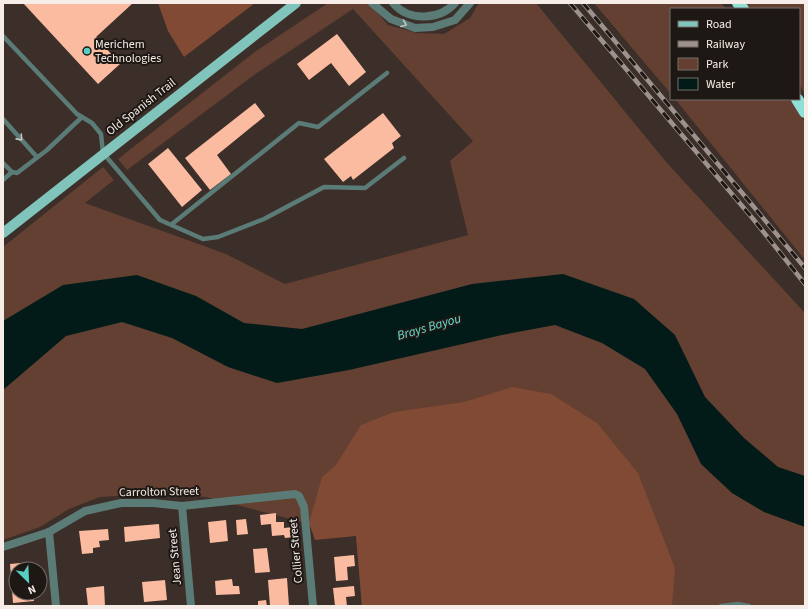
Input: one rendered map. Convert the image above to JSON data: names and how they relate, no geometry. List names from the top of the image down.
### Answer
{
  "streets": {
    "main road": ["Old Spanish Trail"],
    "street": ["Carrolton Street", "Collier Street", "Jean Street"]
  },
  "crossings": [
    ["Carrolton Street", "Collier Street"],
    ["Carrolton Street", "Jean Street"]
  ],
  "water": ["Brays Bayou"],
  "places": ["Merichem Technologies"],
  "legend": [
    "Road",
    "Railway",
    "Park",
    "Water"
  ],
  "north": "bottom right"
}
